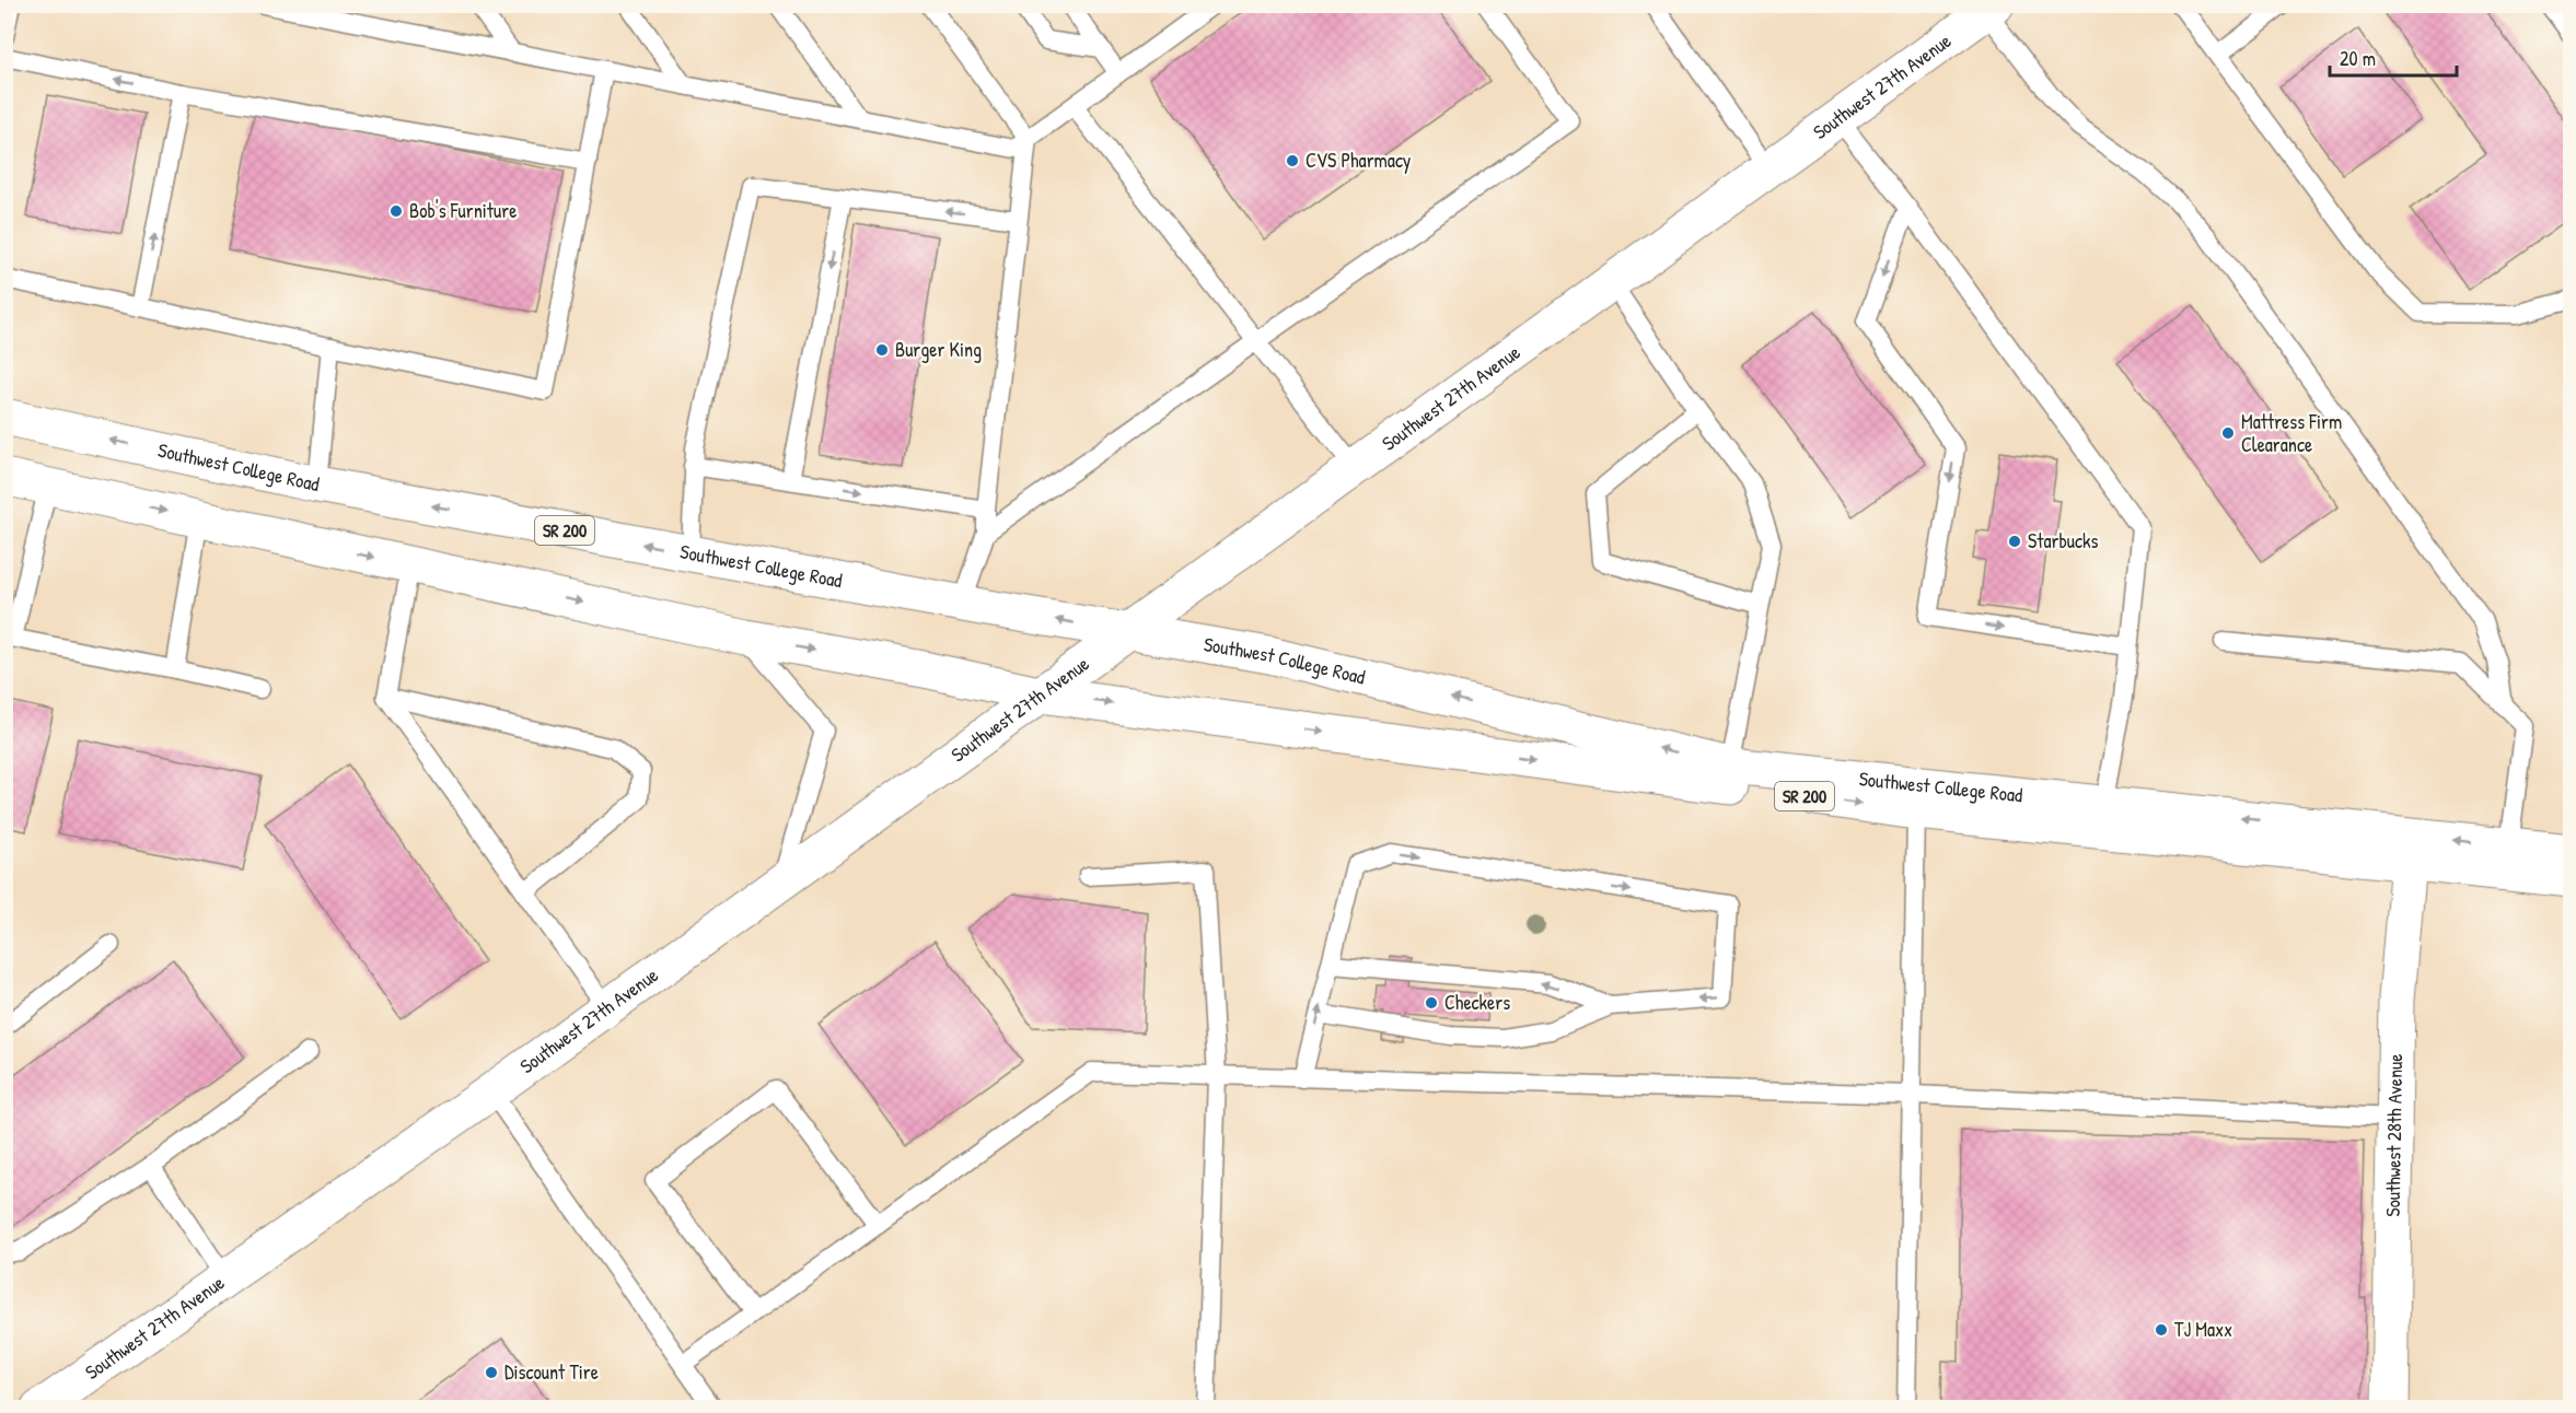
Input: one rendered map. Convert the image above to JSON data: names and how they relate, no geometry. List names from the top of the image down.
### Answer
{
  "streets": {
    "main road": [
      "Southwest 27th Avenue",
      "Southwest College Road",
      "SR 200",
      "Southwest 28th Avenue"
    ]
  },
  "crossings": [
    ["Southwest 27th Avenue", "Southwest College Road"],
    ["Southwest College Road", "Southwest 28th Avenue"]
  ],
  "places": [
    "CVS Pharmacy",
    "Bob's Furniture",
    "Burger King",
    "Mattress Firm Clearance",
    "Starbucks",
    "Checkers",
    "TJ Maxx",
    "Discount Tire"
  ],
  "scale_bar": "20 m"
}
